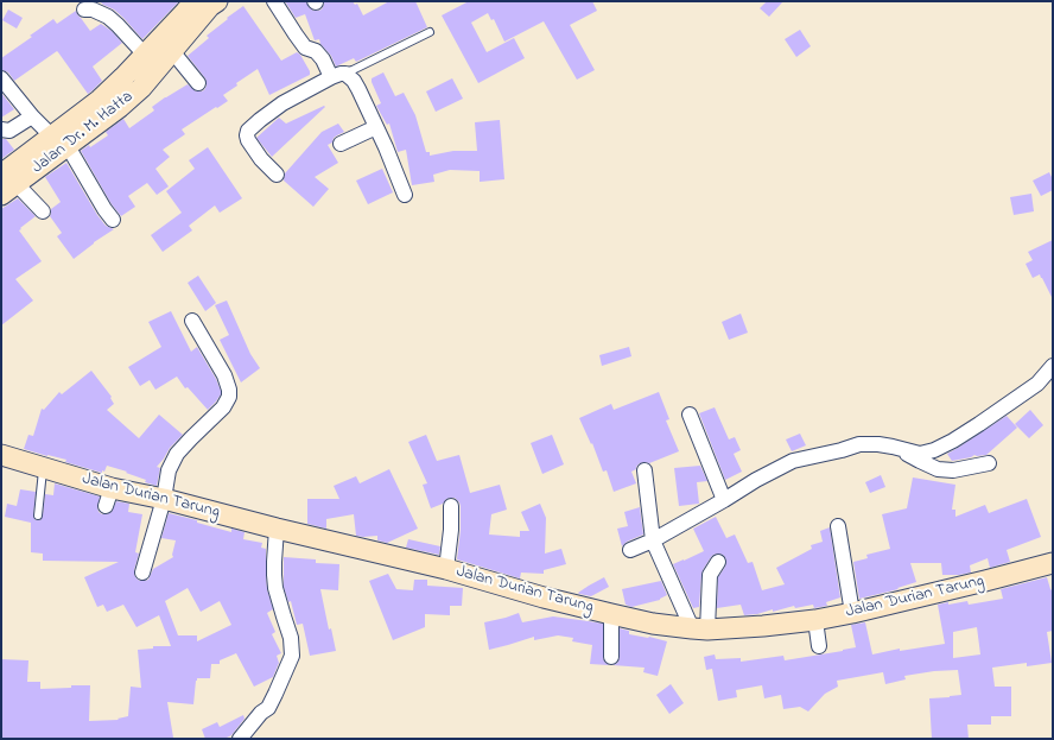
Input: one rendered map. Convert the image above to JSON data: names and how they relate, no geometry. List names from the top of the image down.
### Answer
{
  "streets": {
    "street": ["Jalan Dr. M. Hatta", "Jalan Durian Tarung"]
  }
}
